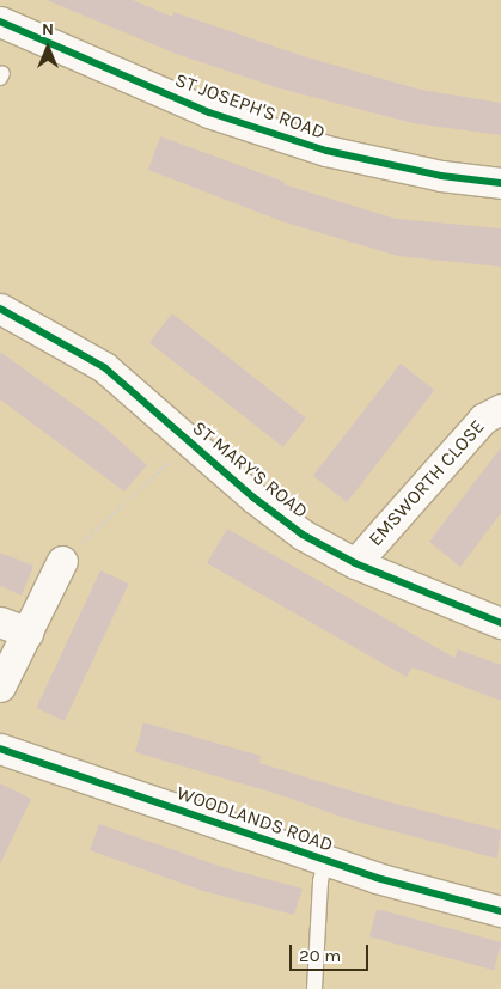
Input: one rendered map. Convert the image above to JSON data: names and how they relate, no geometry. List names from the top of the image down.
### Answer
{
  "streets": {
    "street": [
      "ST JOSEPH'S ROAD",
      "ST MARY'S ROAD",
      "EMSWORTH CLOSE",
      "WOODLANDS ROAD"
    ]
  },
  "crossings": [
    ["ST MARY'S ROAD", "EMSWORTH CLOSE"]
  ],
  "scale_bar": "20 m",
  "north": "top"
}
